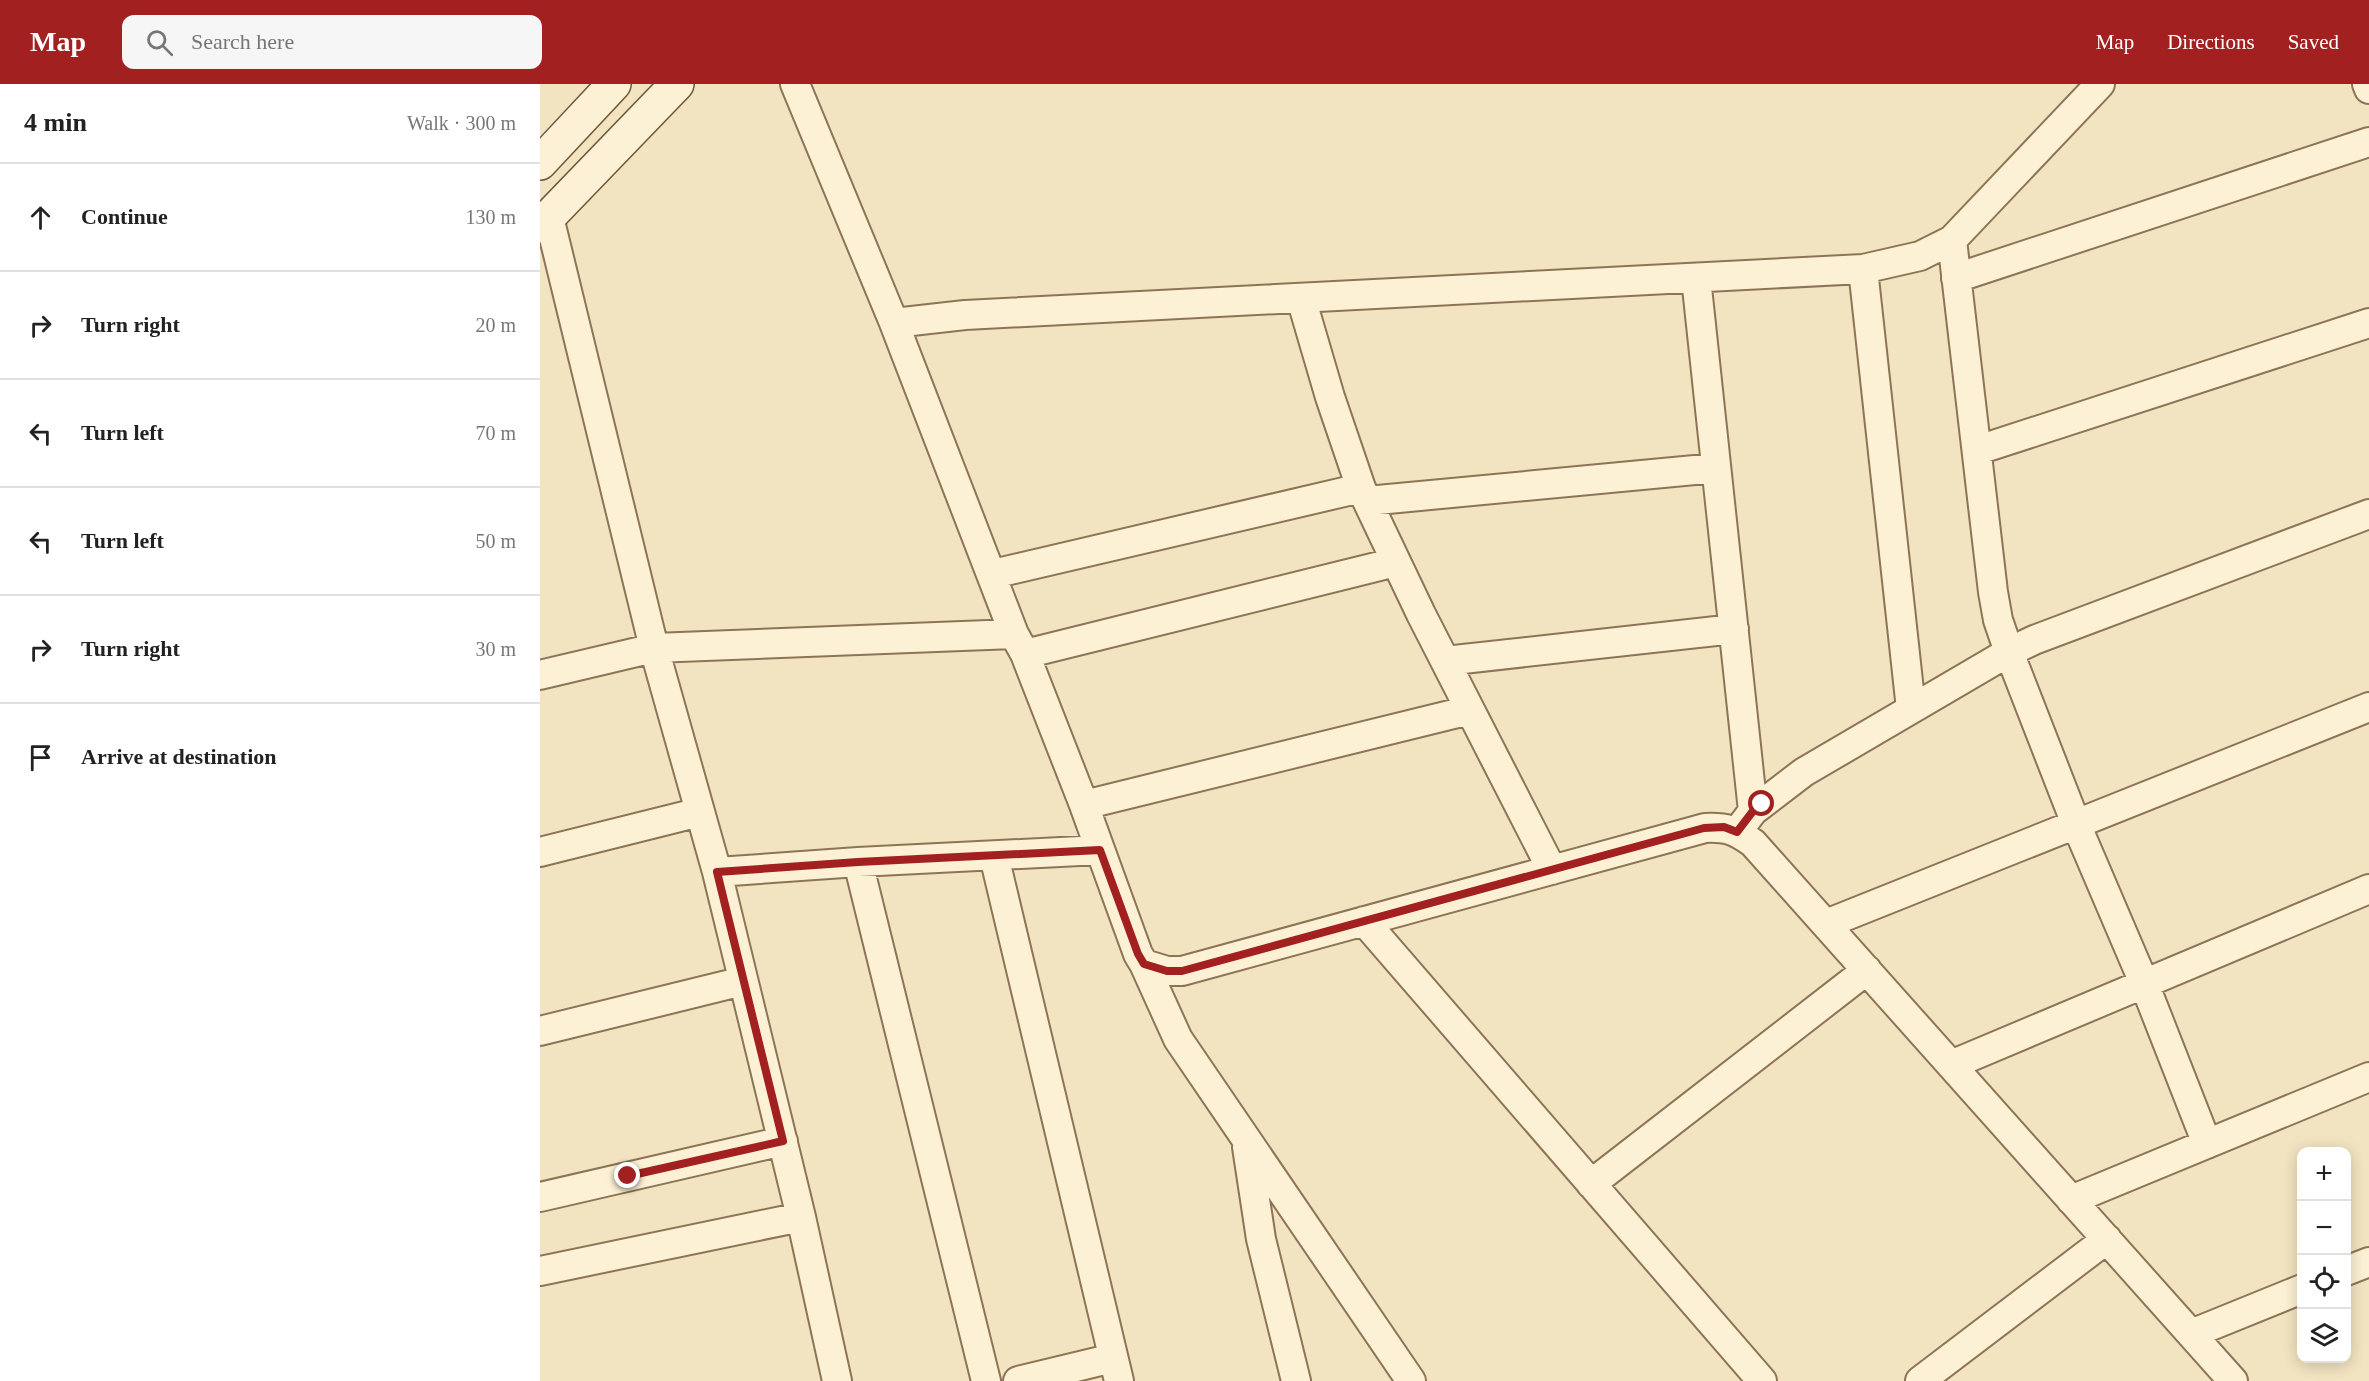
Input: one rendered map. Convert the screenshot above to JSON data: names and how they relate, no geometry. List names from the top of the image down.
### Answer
{
  "page": {
    "header": "Map",
    "search": "Search here",
    "nav": ["Map", "Directions", "Saved"],
    "heading": ["4 min", "Walk · 300 m"],
    "list": [
      ["Continue", "130 m"],
      ["Turn right", "20 m"],
      ["Turn left", "70 m"],
      ["Turn left", "50 m"],
      ["Turn right", "30 m"],
      "Arrive at destination"
    ],
    "map_buttons": ["+", "−"]
  }
}
